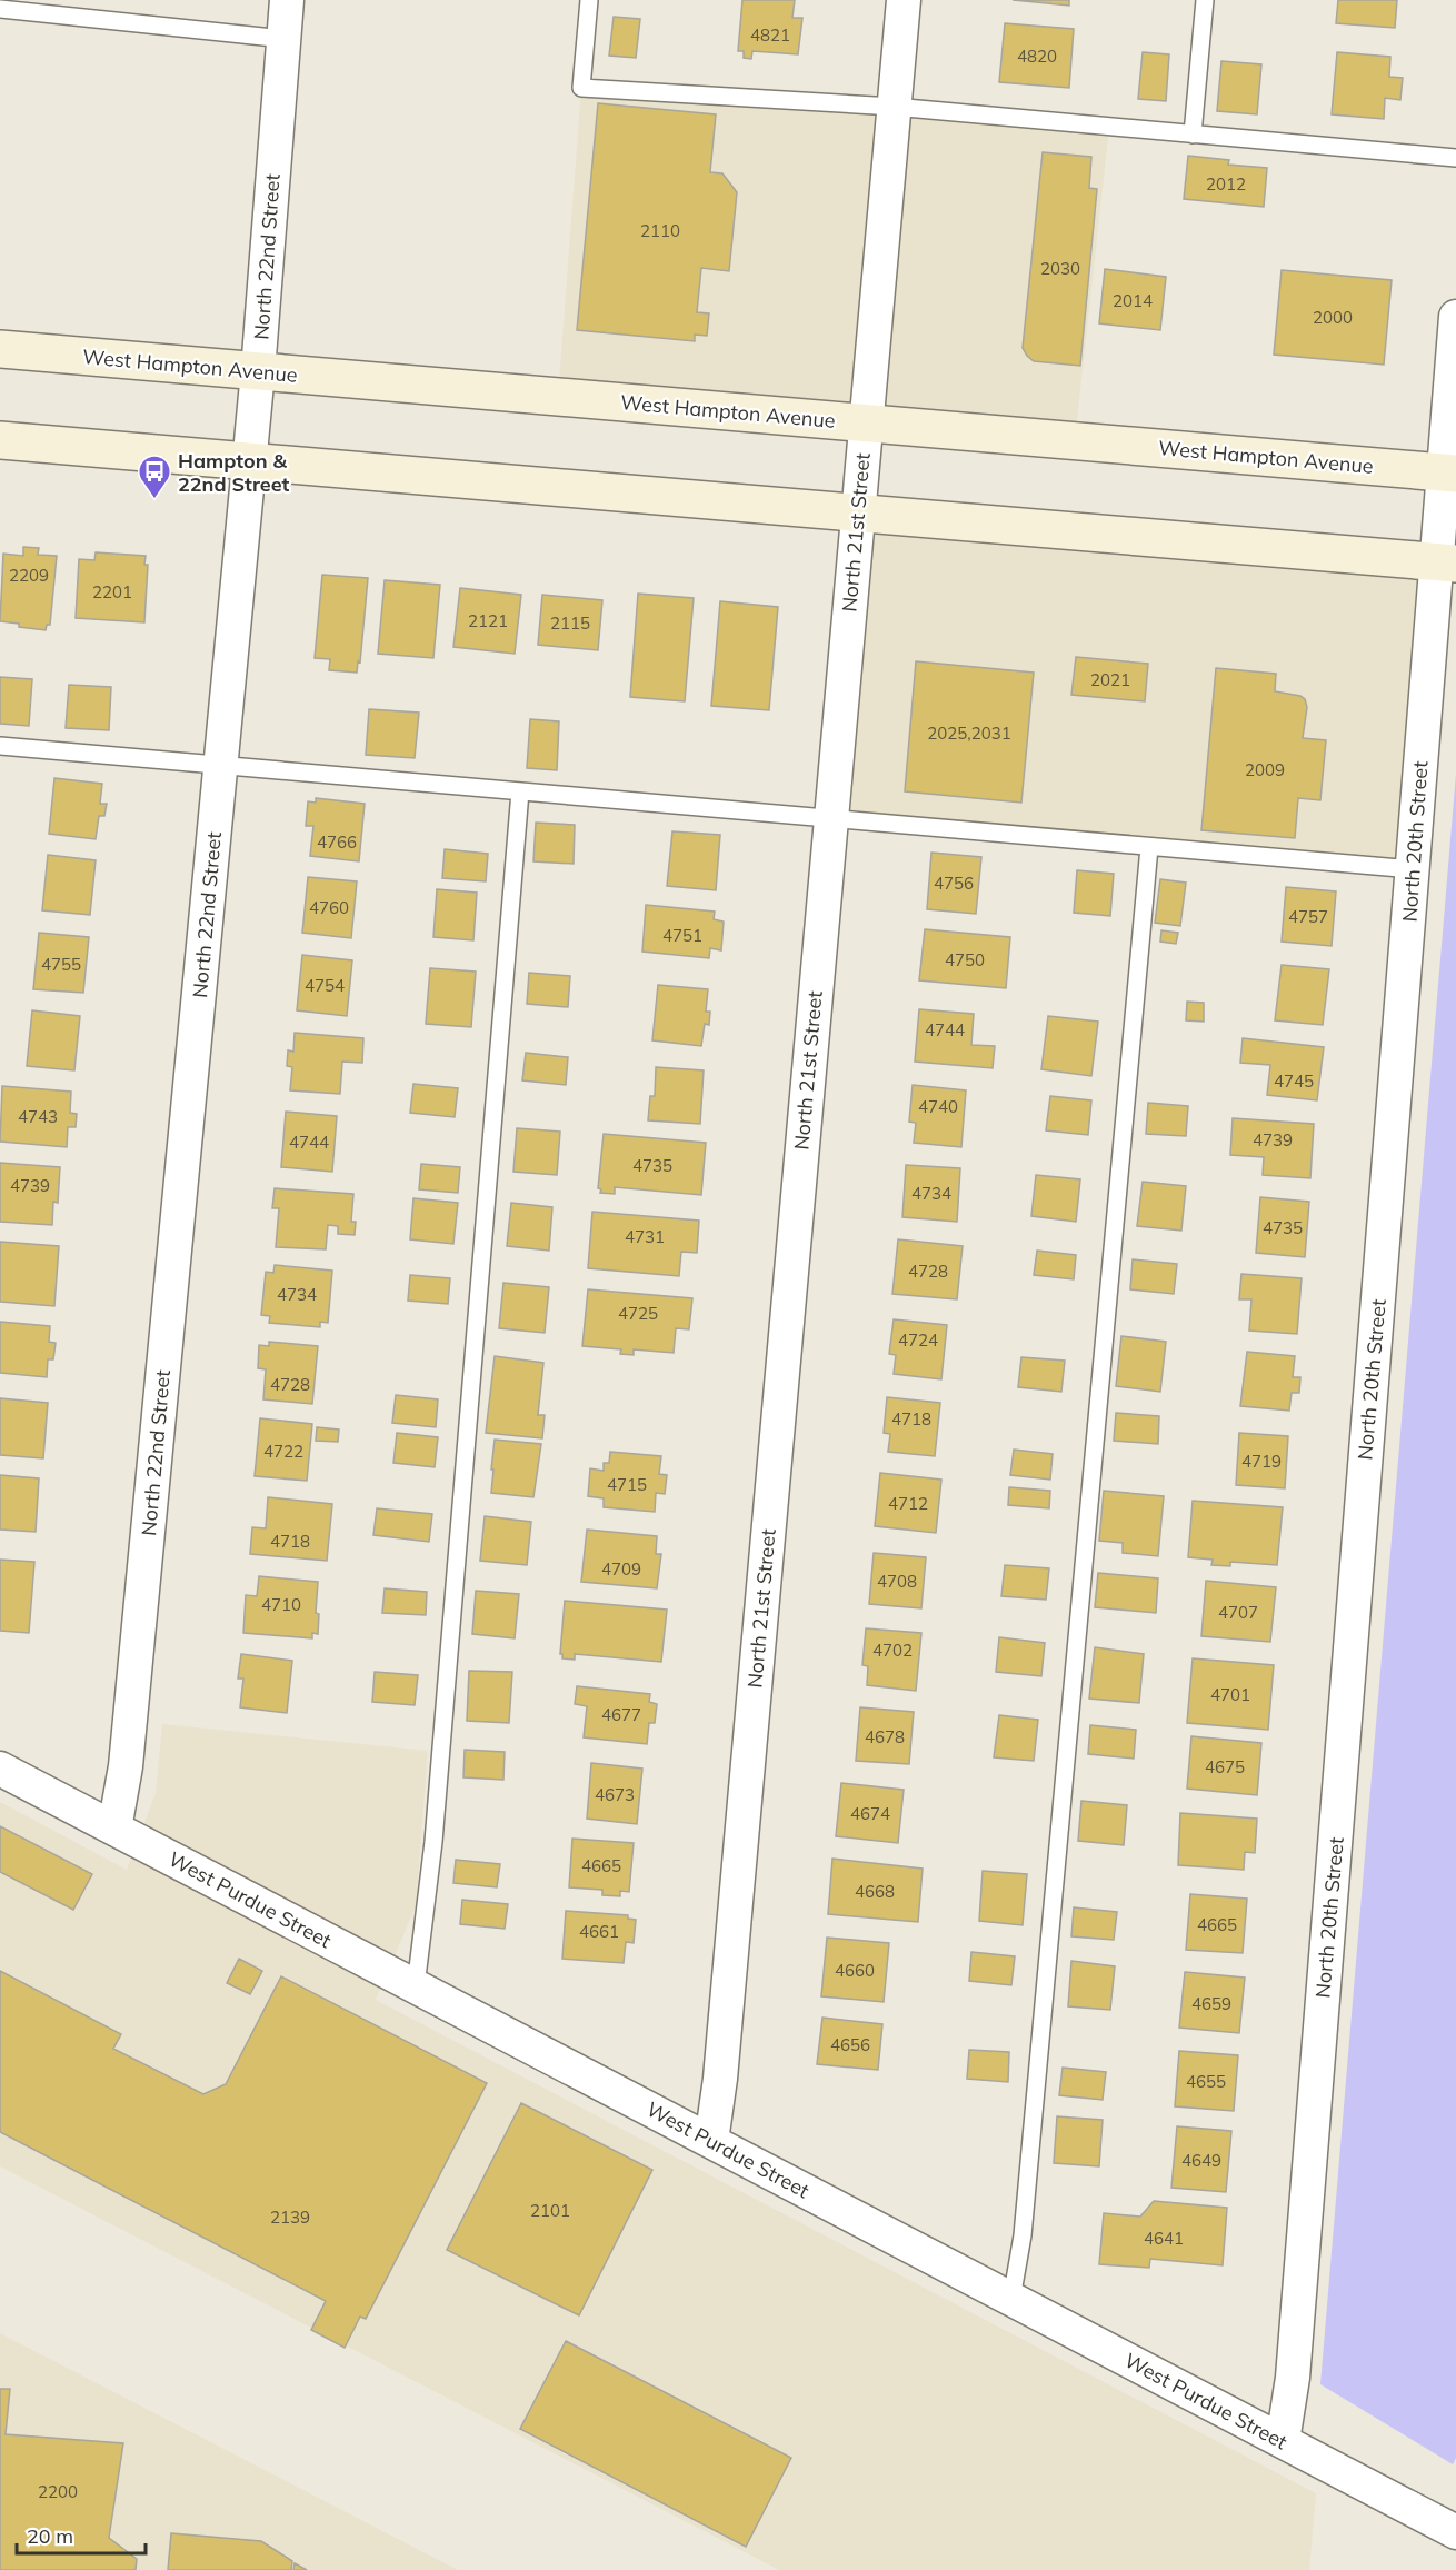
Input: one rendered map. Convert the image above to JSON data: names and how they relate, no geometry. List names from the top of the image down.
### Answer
{
  "streets": {
    "main road": ["West Hampton Avenue"],
    "street": [
      "North 22nd Street",
      "North 21st Street",
      "North 20th Street",
      "West Purdue Street"
    ]
  },
  "crossings": [
    ["North 22nd Street", "West Hampton Avenue"],
    ["North 22nd Street", "West Purdue Street"],
    ["West Hampton Avenue", "North 21st Street"],
    ["West Hampton Avenue", "North 20th Street"],
    ["North 21st Street", "West Purdue Street"],
    ["North 20th Street", "West Purdue Street"]
  ],
  "places": {
    "bus stop": ["Hampton & 22nd Street"]
  },
  "house_numbers": [
    "4821",
    "4820",
    "2012",
    "2110",
    "2030",
    "2014",
    "2000",
    "2209",
    "2201",
    "2121",
    "2115",
    "2021",
    "2025,2031",
    "2009",
    "4766",
    "4756",
    "4760",
    "4757",
    "4751",
    "4750",
    "4755",
    "4754",
    "4744",
    "4745",
    "4740",
    "4743",
    "4739",
    "4744",
    "4735",
    "4739",
    "4734",
    "4735",
    "4731",
    "4728",
    "4734",
    "4725",
    "4724",
    "4728",
    "4718",
    "4722",
    "4719",
    "4715",
    "4712",
    "4718",
    "4709",
    "4708",
    "4710",
    "4707",
    "4702",
    "4701",
    "4677",
    "4678",
    "4675",
    "4673",
    "4674",
    "4665",
    "4668",
    "4665",
    "4661",
    "4660",
    "4659",
    "4656",
    "4655",
    "4649",
    "2101",
    "2139",
    "4641",
    "2200"
  ],
  "scale_bar": "20 m"
}
